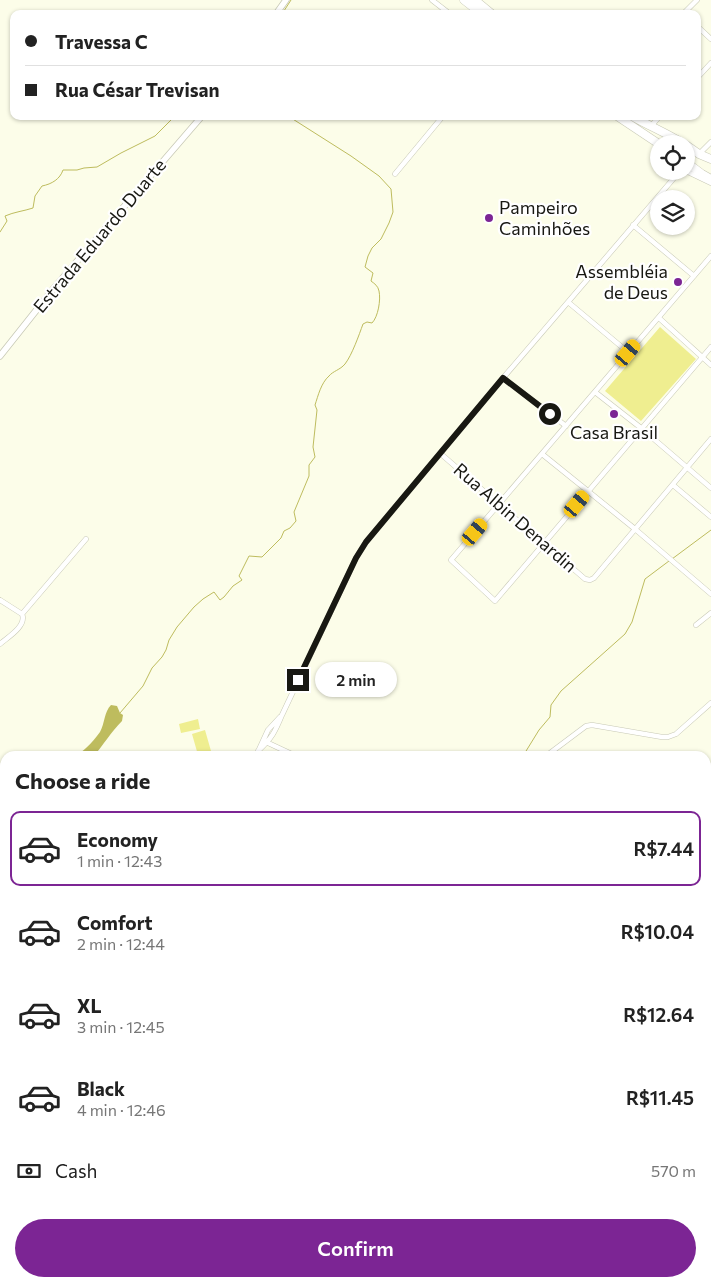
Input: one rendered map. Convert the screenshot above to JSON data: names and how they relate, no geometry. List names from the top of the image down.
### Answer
{
  "streets": {
    "street": ["Estrada Eduardo Duarte", "Rua Albin Denardin"]
  },
  "places": ["Pampeiro Caminhões", "Assembléia de Deus", "Casa Brasil"],
  "page": {
    "banner": ["Travessa C", "Rua César Trevisan"],
    "bubble": "2 min",
    "heading": "Choose a ride",
    "list": [
      {
        "name": "Economy",
        "note": "1 min · 12:43",
        "value": "R$7.44"
      },
      {
        "name": "Comfort",
        "note": "2 min · 12:44",
        "value": "R$10.04"
      },
      {
        "name": "XL",
        "note": "3 min · 12:45",
        "value": "R$12.64"
      },
      {
        "name": "Black",
        "note": "4 min · 12:46",
        "value": "R$11.45"
      }
    ],
    "pay": ["Cash", "570 m"],
    "buttons": "Confirm"
  }
}
